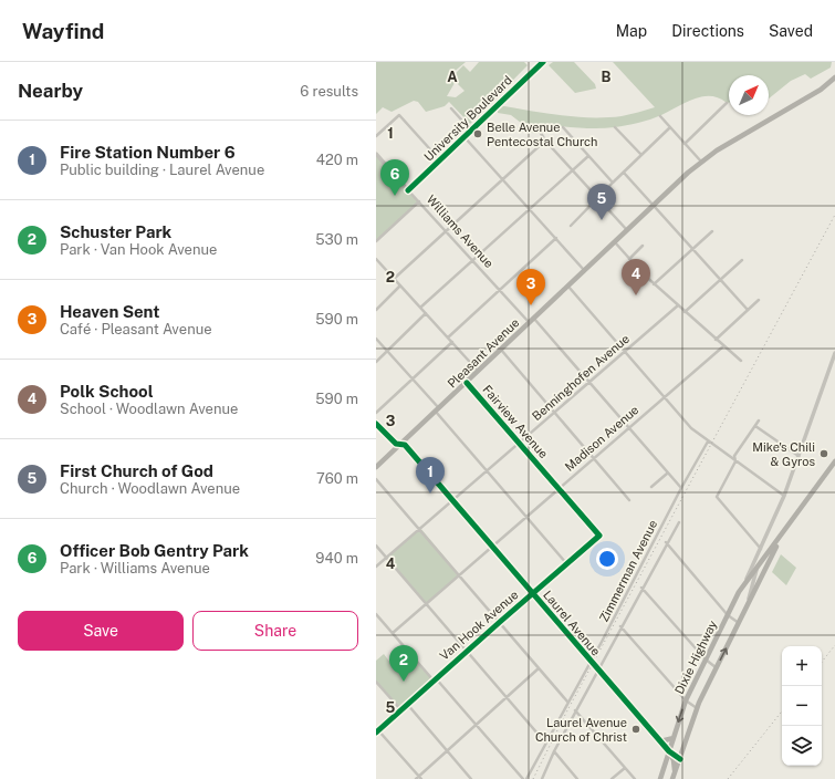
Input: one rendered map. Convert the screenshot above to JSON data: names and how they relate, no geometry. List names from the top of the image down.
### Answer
{
  "streets": {
    "main road": ["Pleasant Avenue", "Dixie Highway"],
    "street": [
      "University Boulevard",
      "Williams Avenue",
      "Benninghofen Avenue",
      "Fairview Avenue",
      "Madison Avenue",
      "Zimmerman Avenue",
      "Laurel Avenue",
      "Van Hook Avenue"
    ]
  },
  "crossings": [
    ["University Boulevard", "Williams Avenue"],
    ["Williams Avenue", "Pleasant Avenue"],
    ["Williams Avenue", "Benninghofen Avenue"],
    ["Williams Avenue", "Madison Avenue"],
    ["Williams Avenue", "Zimmerman Avenue"],
    ["Pleasant Avenue", "Fairview Avenue"],
    ["Pleasant Avenue", "Laurel Avenue"],
    ["Benninghofen Avenue", "Fairview Avenue"],
    ["Benninghofen Avenue", "Laurel Avenue"],
    ["Fairview Avenue", "Madison Avenue"],
    ["Fairview Avenue", "Van Hook Avenue"],
    ["Madison Avenue", "Laurel Avenue"],
    ["Zimmerman Avenue", "Laurel Avenue"],
    ["Laurel Avenue", "Van Hook Avenue"],
    ["Laurel Avenue", "Dixie Highway"]
  ],
  "places": ["Belle Avenue Pentecostal Church", "Mike's Chili & Gyros", "Laurel Avenue Church of Christ"],
  "north": "top right",
  "page": {
    "header": "Wayfind",
    "nav": ["Map", "Directions", "Saved"],
    "heading": ["Nearby", "6 results"],
    "list": [
      {
        "mark": "1",
        "name": "Fire Station Number 6",
        "note": "Public building · Laurel Avenue",
        "value": "420 m"
      },
      {
        "mark": "2",
        "name": "Schuster Park",
        "note": "Park · Van Hook Avenue",
        "value": "530 m"
      },
      {
        "mark": "3",
        "name": "Heaven Sent",
        "note": "Café · Pleasant Avenue",
        "value": "590 m"
      },
      {
        "mark": "4",
        "name": "Polk School",
        "note": "School · Woodlawn Avenue",
        "value": "590 m"
      },
      {
        "mark": "5",
        "name": "First Church of God",
        "note": "Church · Woodlawn Avenue",
        "value": "760 m"
      },
      {
        "mark": "6",
        "name": "Officer Bob Gentry Park",
        "note": "Park · Williams Avenue",
        "value": "940 m"
      }
    ],
    "pins": [
      "6",
      "5",
      "4",
      "3",
      "1",
      "2"
    ],
    "buttons": ["Save", "Share"],
    "map_buttons": ["+", "−"]
  },
  "grid": {
    "columns": ["A", "B"],
    "rows": [
      "1",
      "2",
      "3",
      "4",
      "5"
    ]
  }
}
